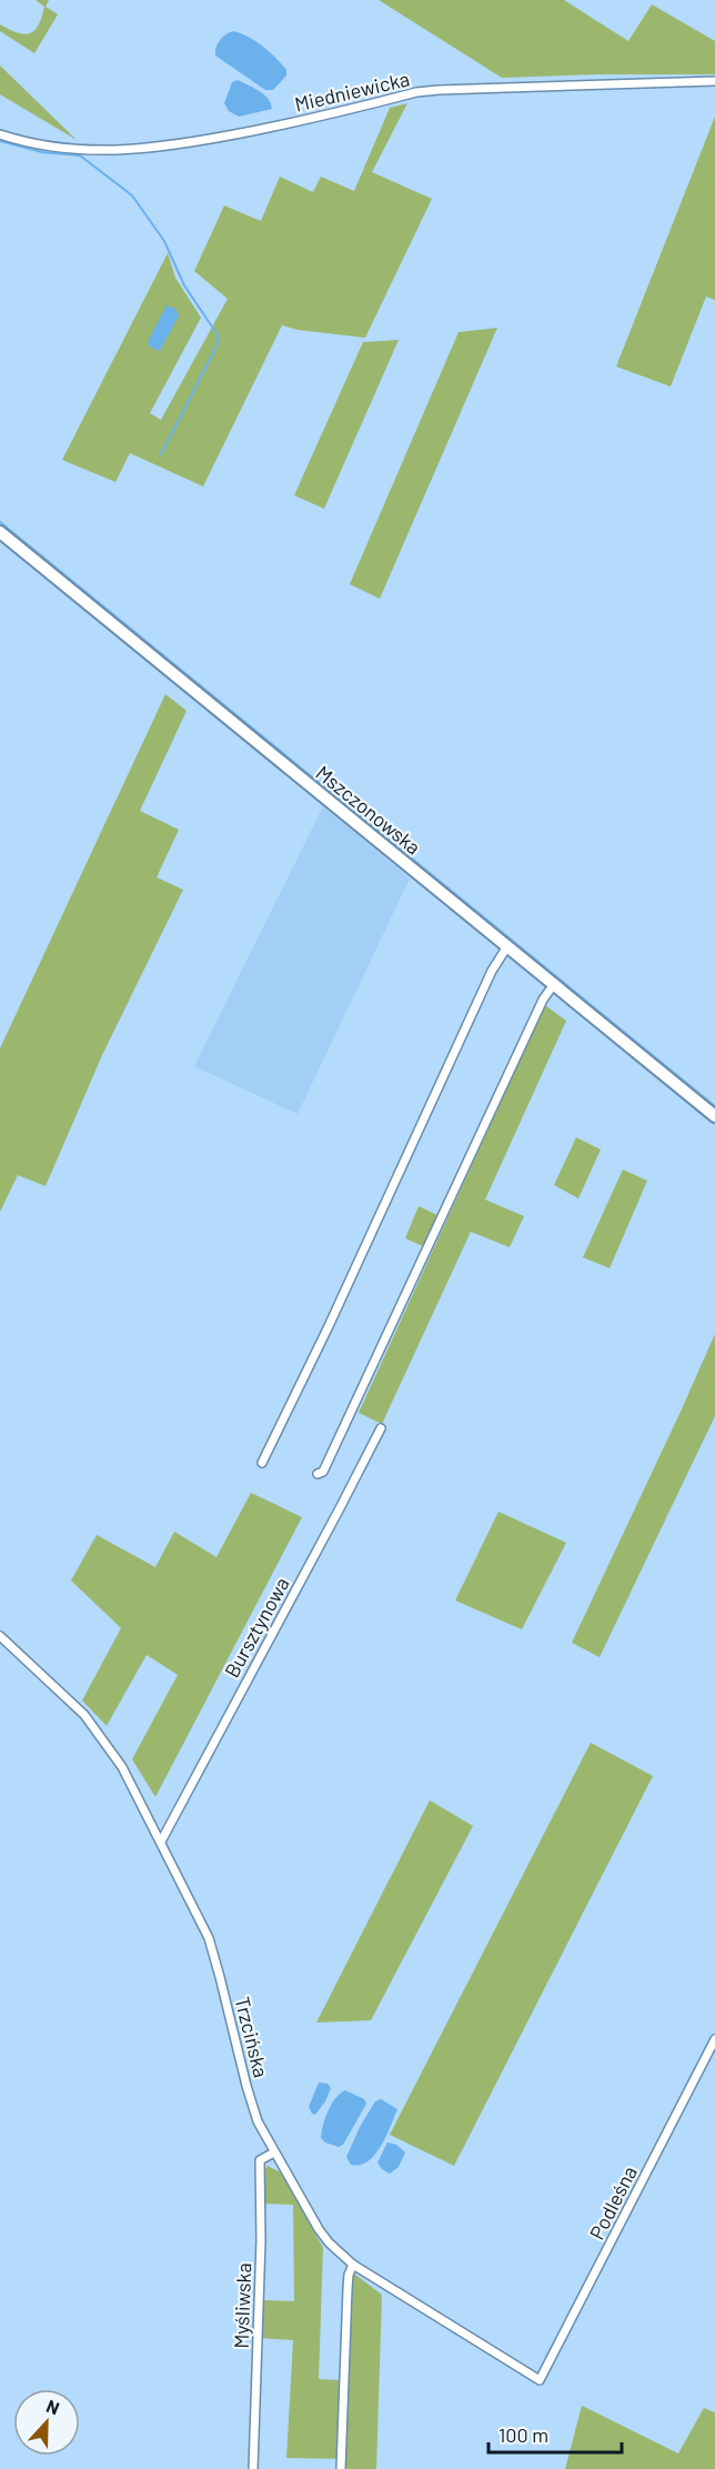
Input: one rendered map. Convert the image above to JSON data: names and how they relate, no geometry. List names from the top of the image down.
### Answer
{
  "streets": {
    "main road": ["Mszczonowska"],
    "street": [
      "Miedniewicka",
      "Bursztynowa",
      "Trzcińska",
      "Podleśna",
      "Myśliwska"
    ]
  },
  "crossings": [
    ["Bursztynowa", "Trzcińska"],
    ["Trzcińska", "Podleśna"],
    ["Trzcińska", "Myśliwska"]
  ],
  "scale_bar": "100 m",
  "north": "top"
}
